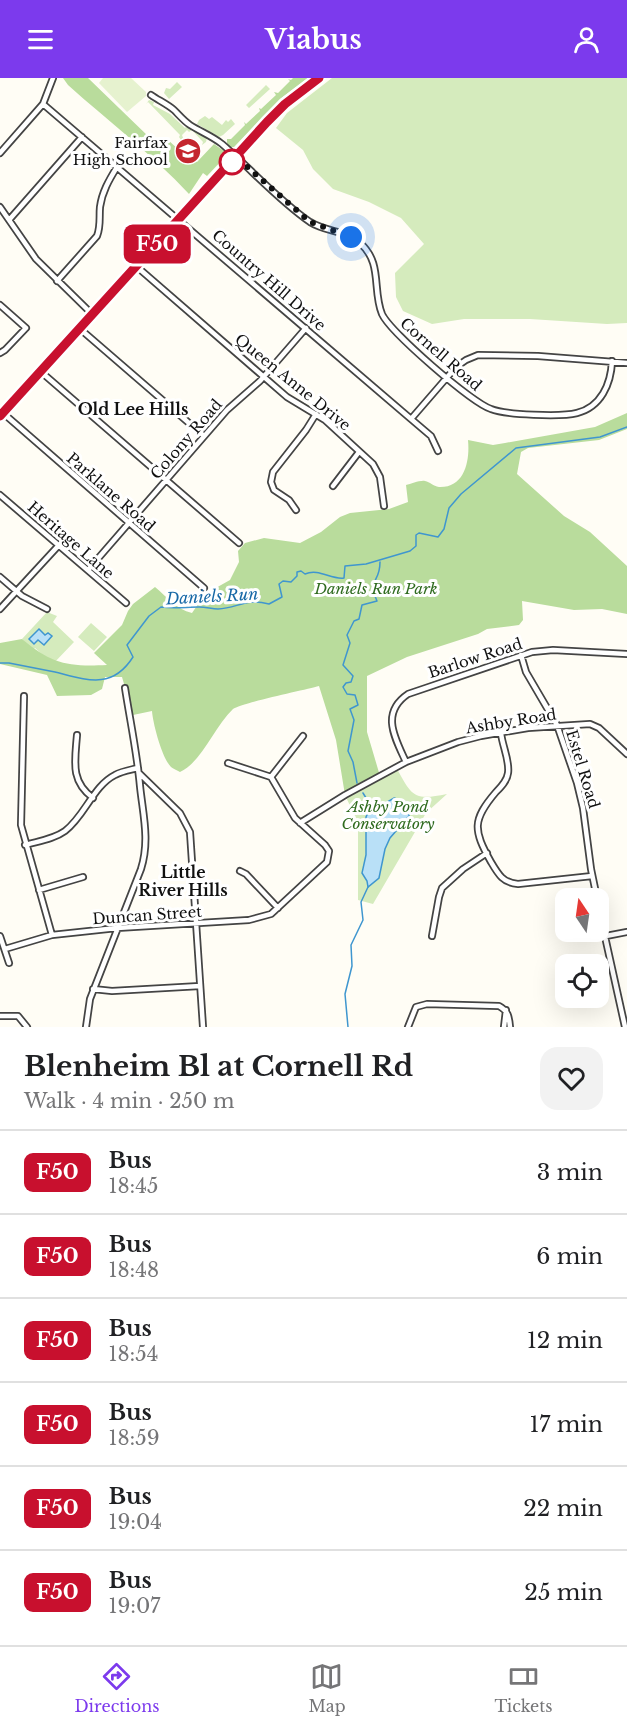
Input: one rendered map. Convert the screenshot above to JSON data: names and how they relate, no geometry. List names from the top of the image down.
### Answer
{
  "streets": {
    "street": [
      "Country Hill Drive",
      "Cornell Road",
      "Queen Anne Drive",
      "Colony Road",
      "Parklane Road",
      "Heritage Lane",
      "Barlow Road",
      "Ashby Road",
      "Estel Road",
      "Duncan Street"
    ]
  },
  "crossings": [
    ["Country Hill Drive", "Colony Road"],
    ["Queen Anne Drive", "Colony Road"],
    ["Colony Road", "Parklane Road"],
    ["Colony Road", "Heritage Lane"],
    ["Barlow Road", "Ashby Road"],
    ["Barlow Road", "Estel Road"],
    ["Ashby Road", "Estel Road"],
    ["Ashby Road", "Duncan Street"]
  ],
  "districts": ["Old Lee Hills", "Little River Hills"],
  "water": ["Daniels Run"],
  "parks": ["Daniels Run Park", "Ashby Pond Conservatory"],
  "places": {
    "school or university": ["Fairfax High School"]
  },
  "lines": ["bus line F50"],
  "north": "top",
  "page": {
    "header": "Viabus",
    "on_map": "F50",
    "heading": ["Blenheim Bl at Cornell Rd", "Walk · 4 min · 250 m"],
    "list": [
      {
        "mark": "F50",
        "name": "Bus",
        "note": "18:45",
        "value": "3 min"
      },
      {
        "mark": "F50",
        "name": "Bus",
        "note": "18:48",
        "value": "6 min"
      },
      {
        "mark": "F50",
        "name": "Bus",
        "note": "18:54",
        "value": "12 min"
      },
      {
        "mark": "F50",
        "name": "Bus",
        "note": "18:59",
        "value": "17 min"
      },
      {
        "mark": "F50",
        "name": "Bus",
        "note": "19:04",
        "value": "22 min"
      },
      {
        "mark": "F50",
        "name": "Bus",
        "note": "19:07",
        "value": "25 min"
      }
    ],
    "tabs": ["Directions", "Map", "Tickets"]
  }
}
